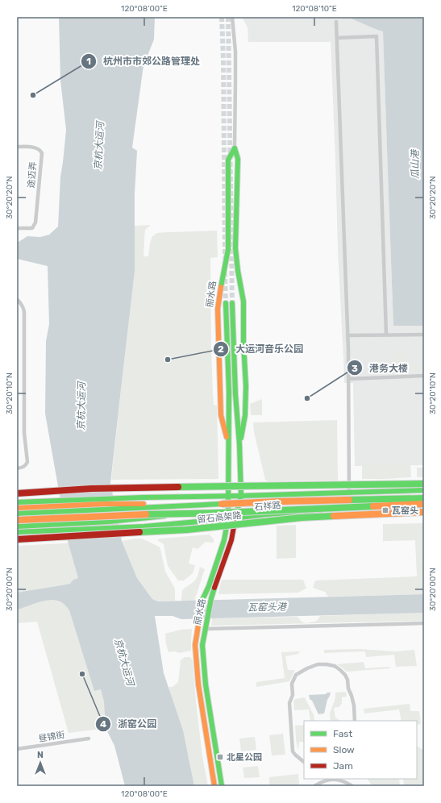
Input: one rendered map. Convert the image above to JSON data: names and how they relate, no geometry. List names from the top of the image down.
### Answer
{
  "streets": {
    "main road": ["丽水路", "石祥路", "留石高架路"],
    "street": ["途迈弄", "昼锦街"]
  },
  "crossings": [
    ["丽水路", "石祥路"],
    ["石祥路", "留石高架路"]
  ],
  "water": ["京杭大运河", "瓜山港", "瓦窑头港"],
  "places": {
    "other": [
      "杭州市市郊公路管理处",
      "大运河音乐公园",
      "港务大楼",
      "浙窑公园"
    ],
    "transit": ["瓦窑头", "北星公园"]
  },
  "legend": ["Fast", "Slow", "Jam"],
  "north": "top",
  "coordinates": [
    "120°08'00\"E",
    "120°08'10\"E",
    "30°20'20\"N",
    "30°20'10\"N",
    "30°20'00\"N"
  ]
}
